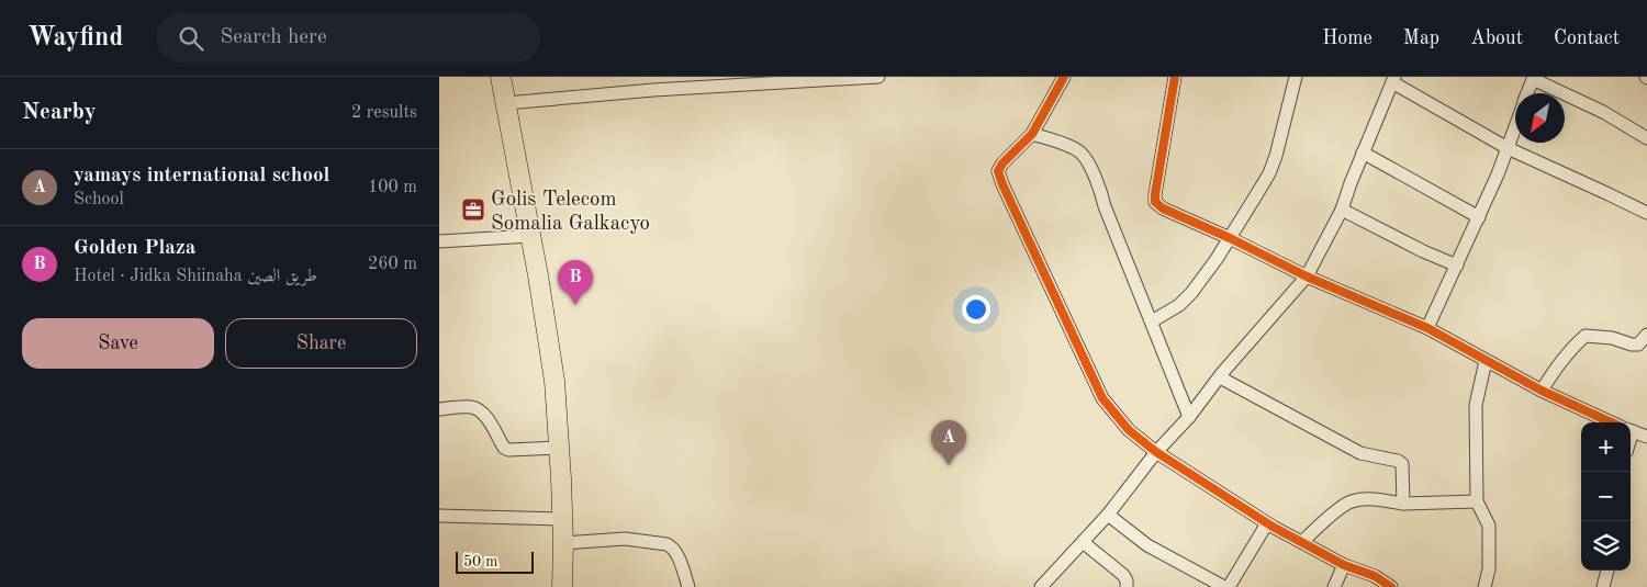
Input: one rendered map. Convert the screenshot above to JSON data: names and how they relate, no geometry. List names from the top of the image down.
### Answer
{
  "places": {
    "office": ["Golis Telecom Somalia Galkacyo"]
  },
  "scale_bar": "50 m",
  "north": "bottom left",
  "page": {
    "header": "Wayfind",
    "search": "Search here",
    "nav": [
      "Home",
      "Map",
      "About",
      "Contact"
    ],
    "heading": ["Nearby", "2 results"],
    "list": [
      {
        "mark": "A",
        "name": "yamays international school",
        "note": "School",
        "value": "100 m"
      },
      {
        "mark": "B",
        "name": "Golden Plaza",
        "note": "Hotel · Jidka Shiinaha طريق الصين",
        "value": "260 m"
      }
    ],
    "pins": ["B", "A"],
    "buttons": ["Save", "Share"],
    "map_buttons": ["+", "−"],
    "scale": "50 m"
  }
}
